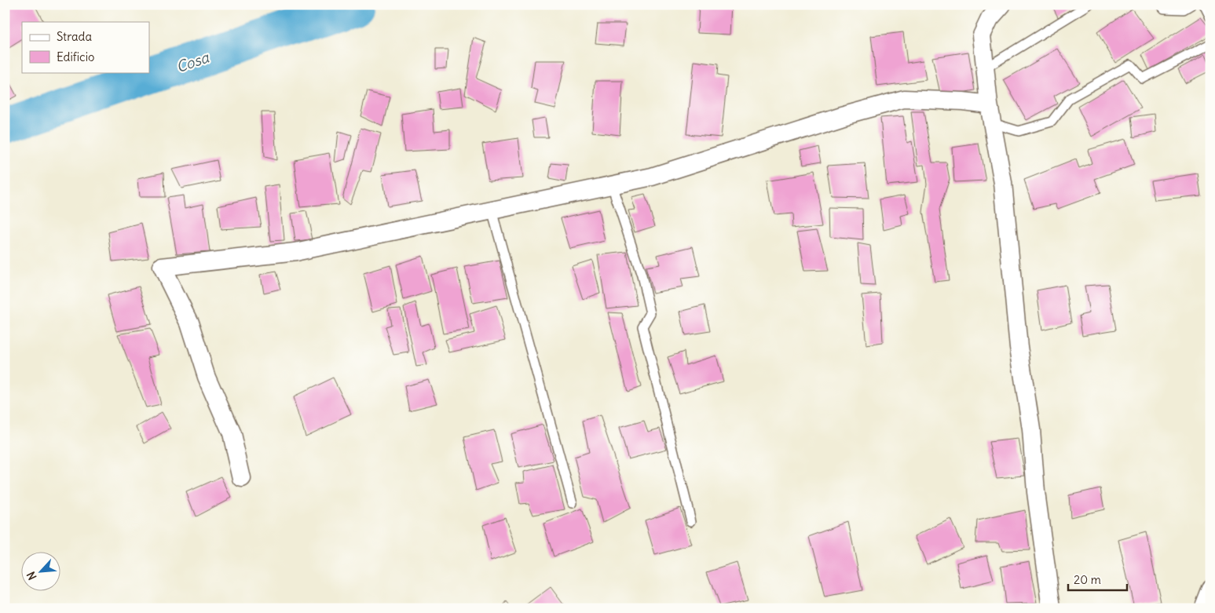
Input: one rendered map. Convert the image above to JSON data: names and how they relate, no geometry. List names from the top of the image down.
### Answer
{
  "water": ["Cosa"],
  "legend": ["Strada", "Edificio"],
  "scale_bar": "20 m",
  "north": "bottom left"
}
